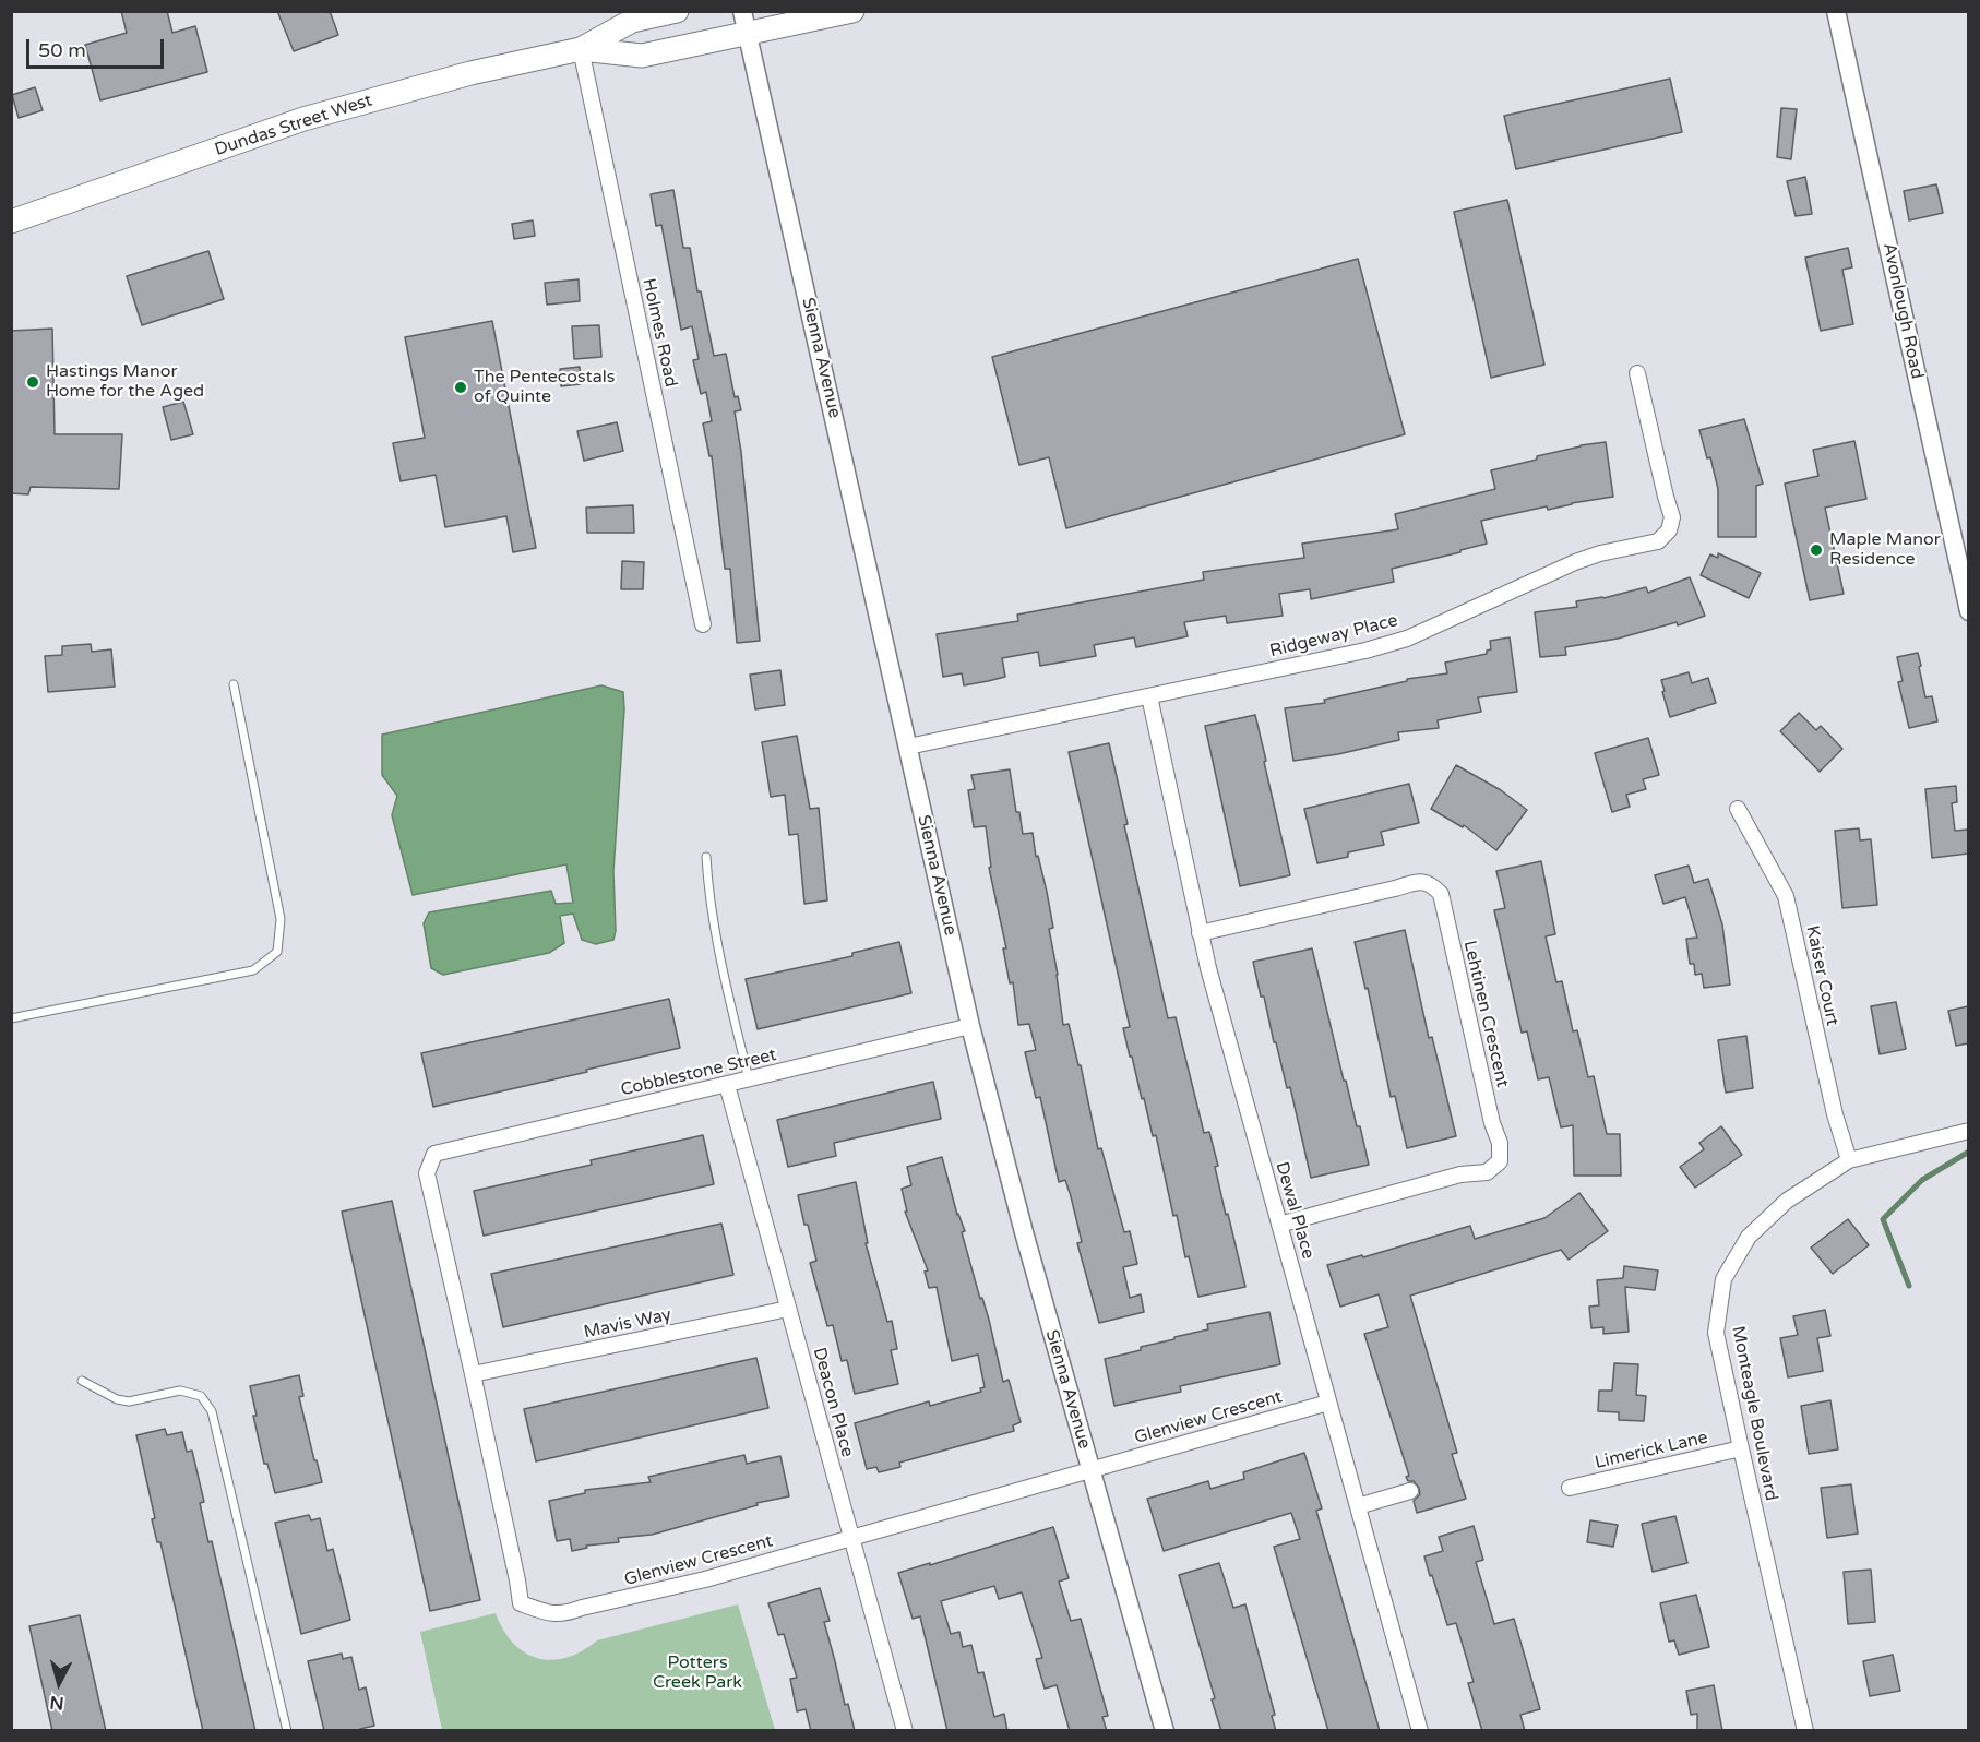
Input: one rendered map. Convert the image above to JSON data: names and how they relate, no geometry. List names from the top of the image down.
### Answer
{
  "streets": {
    "main road": ["Dundas Street West"],
    "street": [
      "Avonlough Road",
      "Holmes Road",
      "Sienna Avenue",
      "Ridgeway Place",
      "Kaiser Court",
      "Lehtinen Crescent",
      "Cobblestone Street",
      "Dewal Place",
      "Mavis Way",
      "Deacon Place",
      "Monteagle Boulevard",
      "Glenview Crescent",
      "Limerick Lane"
    ]
  },
  "crossings": [
    ["Dundas Street West", "Holmes Road"],
    ["Dundas Street West", "Sienna Avenue"],
    ["Sienna Avenue", "Ridgeway Place"],
    ["Sienna Avenue", "Cobblestone Street"],
    ["Sienna Avenue", "Glenview Crescent"],
    ["Ridgeway Place", "Dewal Place"],
    ["Kaiser Court", "Monteagle Boulevard"],
    ["Lehtinen Crescent", "Dewal Place"],
    ["Cobblestone Street", "Deacon Place"],
    ["Cobblestone Street", "Glenview Crescent"],
    ["Dewal Place", "Glenview Crescent"],
    ["Mavis Way", "Deacon Place"],
    ["Mavis Way", "Glenview Crescent"],
    ["Deacon Place", "Glenview Crescent"],
    ["Monteagle Boulevard", "Limerick Lane"]
  ],
  "parks": ["Potters Creek Park"],
  "places": ["Hastings Manor Home for the Aged", "The Pentecostals of Quinte", "Maple Manor Residence"],
  "scale_bar": "50 m",
  "north": "bottom"
}
